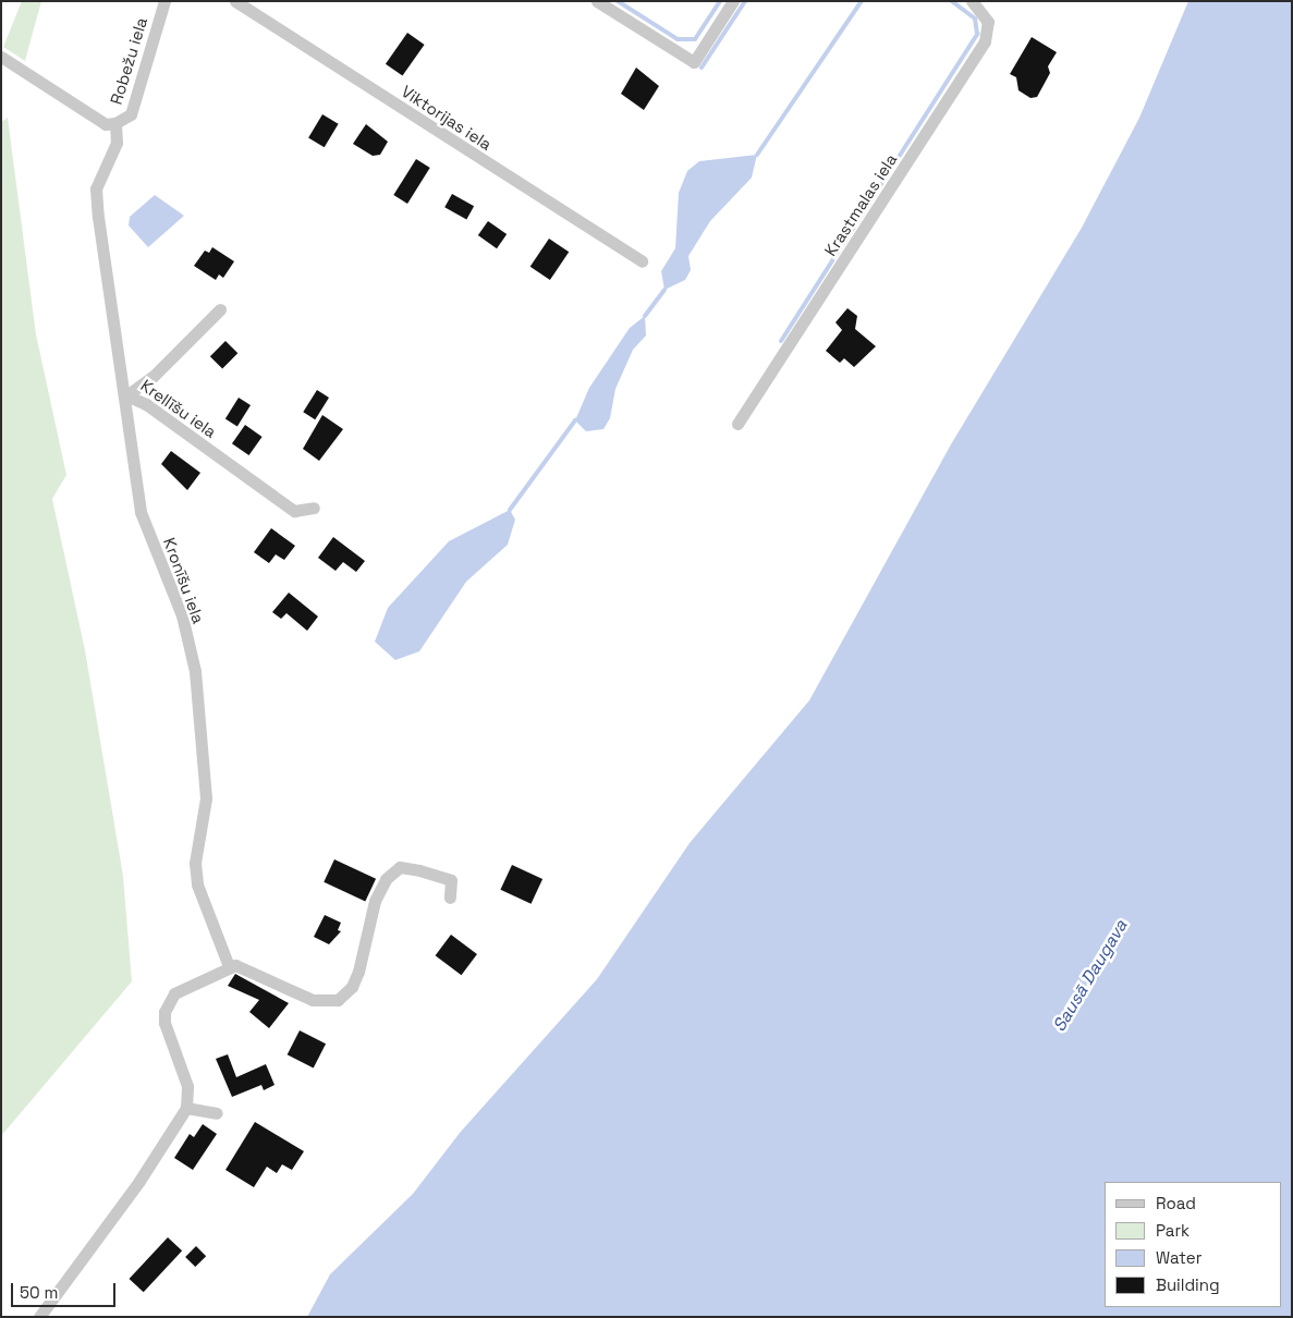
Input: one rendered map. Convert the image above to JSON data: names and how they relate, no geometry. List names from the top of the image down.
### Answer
{
  "streets": {
    "street": [
      "Robežu iela",
      "Viktorijas iela",
      "Krastmalas iela",
      "Krellīšu iela",
      "Kronīšu iela"
    ]
  },
  "crossings": [
    ["Robežu iela", "Kronīšu iela"],
    ["Krellīšu iela", "Kronīšu iela"]
  ],
  "water": ["Sausā Daugava"],
  "legend": [
    "Road",
    "Park",
    "Water",
    "Building"
  ],
  "scale_bar": "50 m"
}
